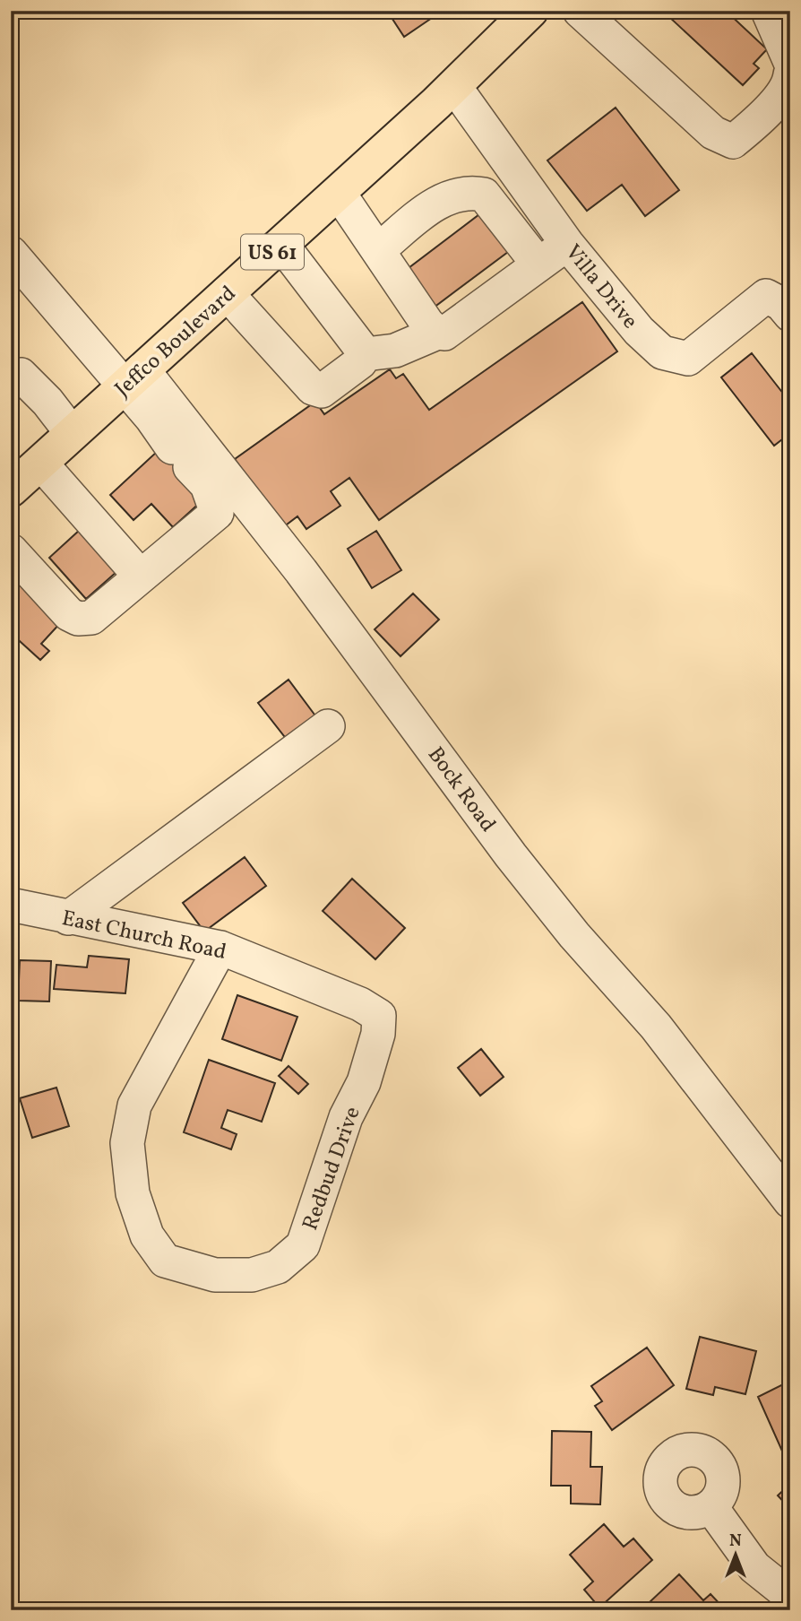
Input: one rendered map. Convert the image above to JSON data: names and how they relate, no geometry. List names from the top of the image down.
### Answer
{
  "streets": {
    "main road": ["US 61", "Jeffco Boulevard"],
    "street": [
      "Villa Drive",
      "Bock Road",
      "East Church Road",
      "Redbud Drive"
    ]
  },
  "crossings": [
    ["Villa Drive", "Jeffco Boulevard"],
    ["Jeffco Boulevard", "Bock Road"],
    ["East Church Road", "Redbud Drive"]
  ],
  "north": "top"
}
